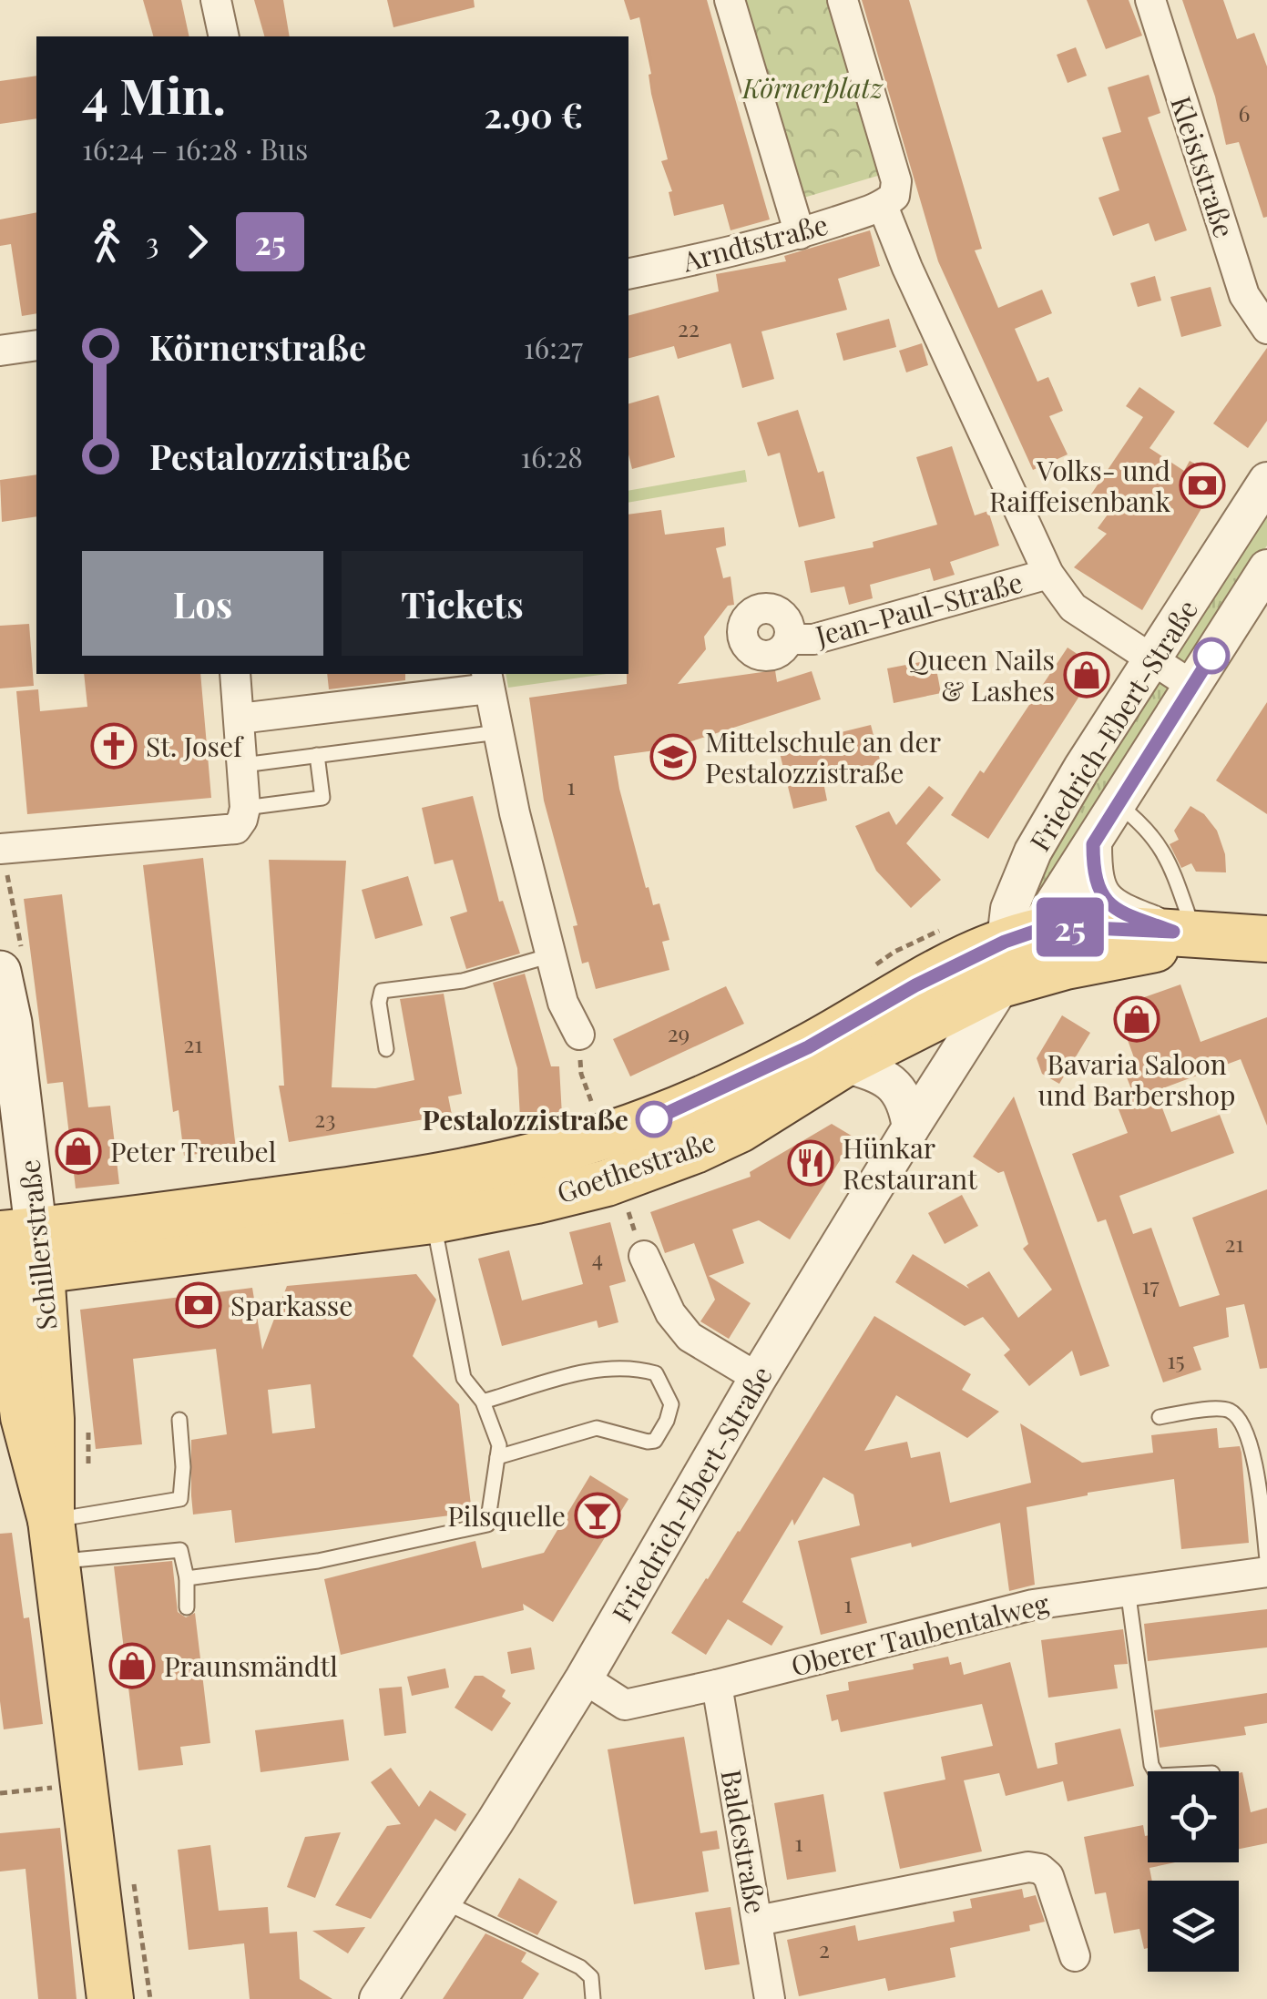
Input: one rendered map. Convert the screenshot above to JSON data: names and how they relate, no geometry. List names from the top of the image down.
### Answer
{
  "streets": {
    "main road": ["Goethestraße", "Schillerstraße"],
    "street": [
      "Kleiststraße",
      "Arndtstraße",
      "Jean-Paul-Straße",
      "Friedrich-Ebert-Straße",
      "Oberer Taubentalweg",
      "Baldestraße"
    ]
  },
  "crossings": [
    ["Friedrich-Ebert-Straße", "Goethestraße"],
    ["Friedrich-Ebert-Straße", "Oberer Taubentalweg"],
    ["Goethestraße", "Schillerstraße"],
    ["Oberer Taubentalweg", "Baldestraße"]
  ],
  "parks": ["Körnerplatz"],
  "places": {
    "bank": ["Volks- und Raiffeisenbank", "Sparkasse"],
    "shop": [
      "Queen Nails & Lashes",
      "Bavaria Saloon und Barbershop",
      "Peter Treubel",
      "Praunsmändtl"
    ],
    "church": ["St. Josef"],
    "school or university": ["Mittelschule an der Pestalozzistraße"],
    "other": ["Pestalozzistraße"],
    "restaurant": ["Hünkar Restaurant"],
    "bar": ["Pilsquelle"]
  },
  "lines": ["bus line 25"],
  "house_numbers": [
    "6",
    "22",
    "1",
    "29",
    "21",
    "23",
    "21",
    "4",
    "17",
    "15",
    "1",
    "1",
    "2"
  ],
  "page": {
    "on_map": "25",
    "heading": ["4 Min.", "16:24 – 16:28 · Bus", "2.90 €"],
    "legs": ["3", "25"],
    "list": [
      {
        "name": "Körnerstraße",
        "value": "16:27"
      },
      {
        "name": "Pestalozzistraße",
        "value": "16:28"
      }
    ],
    "buttons": ["Los", "Tickets"]
  }
}
